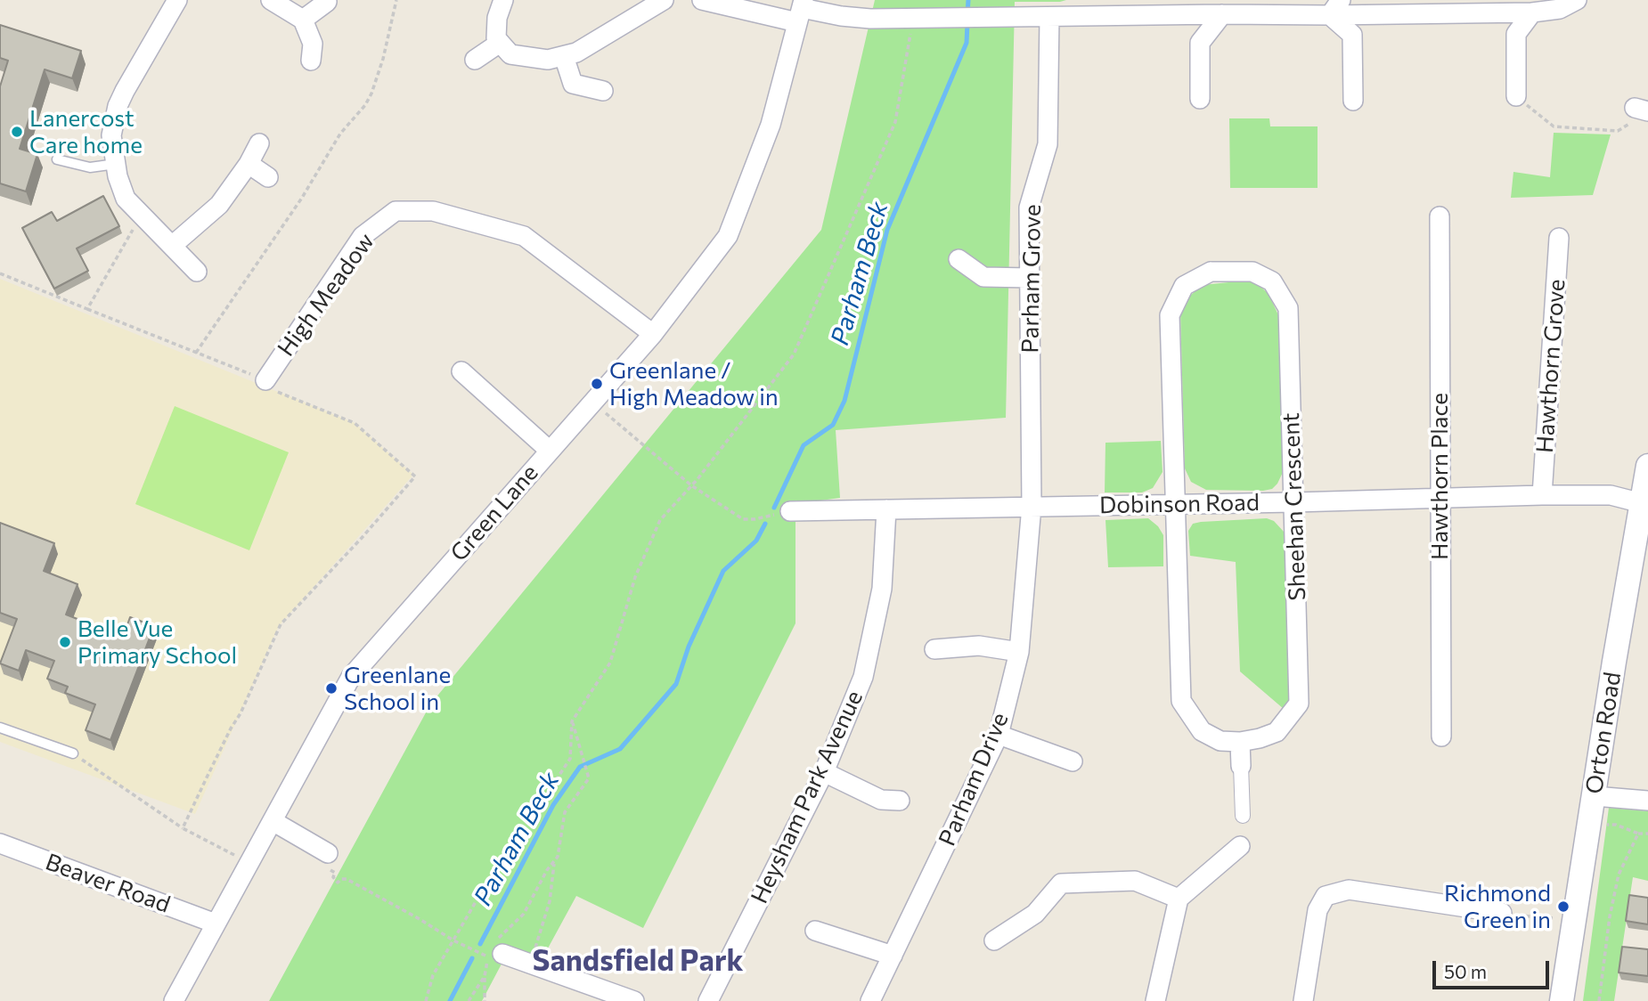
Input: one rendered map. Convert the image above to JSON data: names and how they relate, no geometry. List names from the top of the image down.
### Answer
{
  "streets": {
    "street": [
      "Parham Grove",
      "High Meadow",
      "Hawthorn Grove",
      "Hawthorn Place",
      "Dobinson Road",
      "Sheehan Crescent",
      "Green Lane",
      "Orton Road",
      "Parham Drive",
      "Heysham Park Avenue",
      "Beaver Road"
    ]
  },
  "crossings": [
    ["Parham Grove", "Dobinson Road"],
    ["Parham Grove", "Parham Drive"],
    ["High Meadow", "Green Lane"],
    ["Hawthorn Grove", "Dobinson Road"],
    ["Hawthorn Place", "Dobinson Road"],
    ["Dobinson Road", "Sheehan Crescent"],
    ["Dobinson Road", "Orton Road"],
    ["Dobinson Road", "Parham Drive"],
    ["Dobinson Road", "Heysham Park Avenue"],
    ["Green Lane", "Beaver Road"]
  ],
  "districts": ["Sandsfield Park"],
  "water": ["Parham Beck"],
  "places": [
    "Lanercost Care home",
    "Greenlane / High Meadow in",
    "Belle Vue Primary School",
    "Greenlane School in",
    "Richmond Green in"
  ],
  "scale_bar": "50 m"
}
